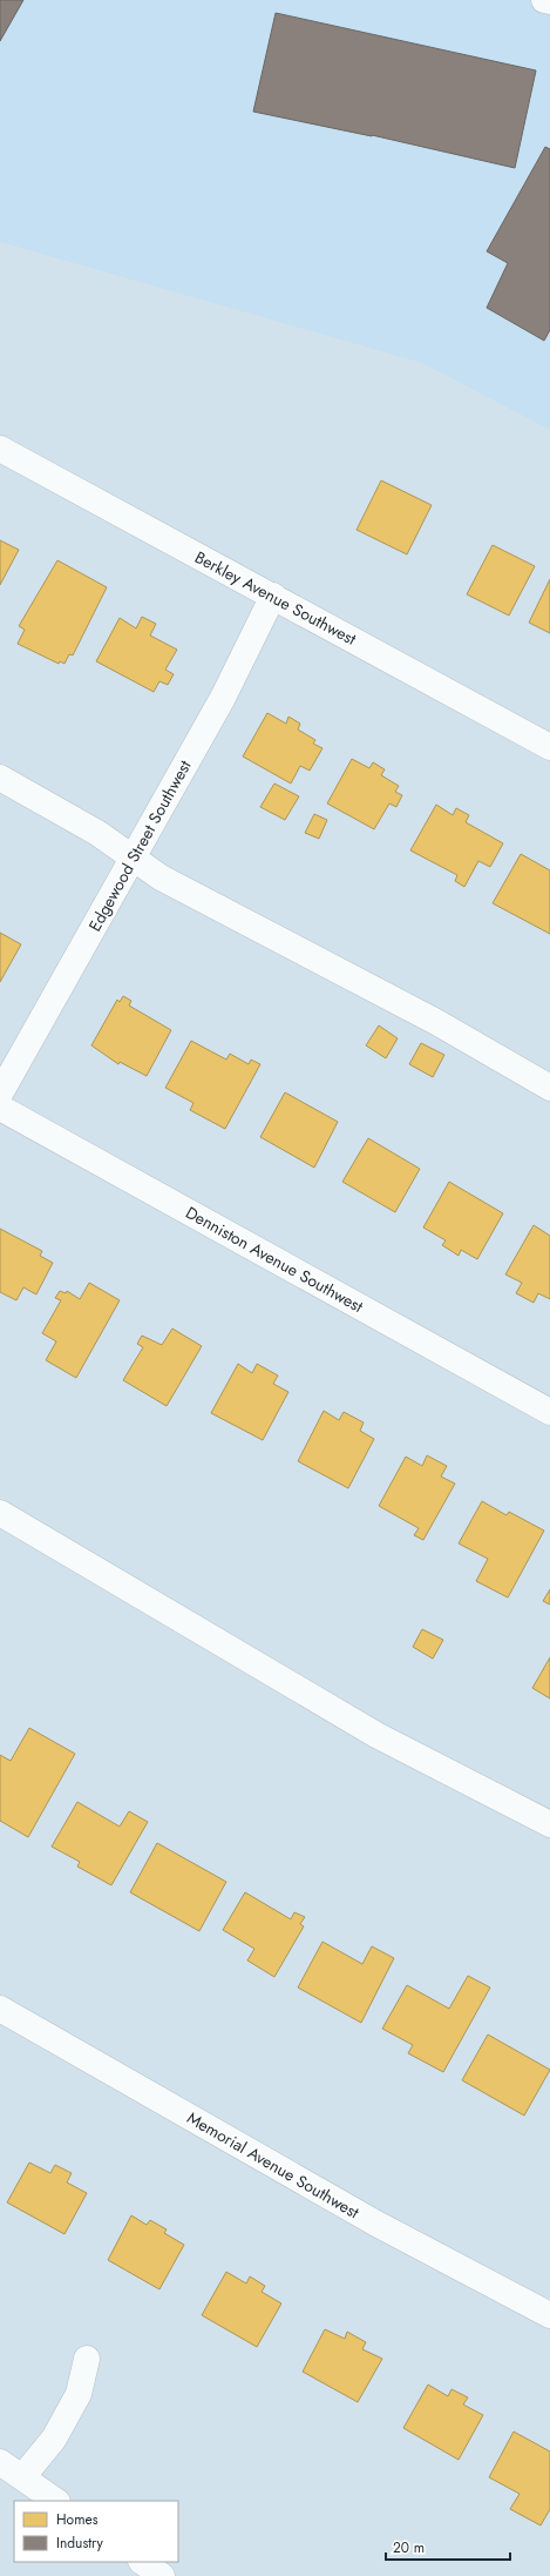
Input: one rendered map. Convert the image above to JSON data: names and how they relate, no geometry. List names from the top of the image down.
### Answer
{
  "streets": {
    "street": [
      "Berkley Avenue Southwest",
      "Edgewood Street Southwest",
      "Denniston Avenue Southwest",
      "Memorial Avenue Southwest"
    ]
  },
  "crossings": [
    ["Berkley Avenue Southwest", "Edgewood Street Southwest"]
  ],
  "legend": ["Homes", "Industry"],
  "scale_bar": "20 m"
}
